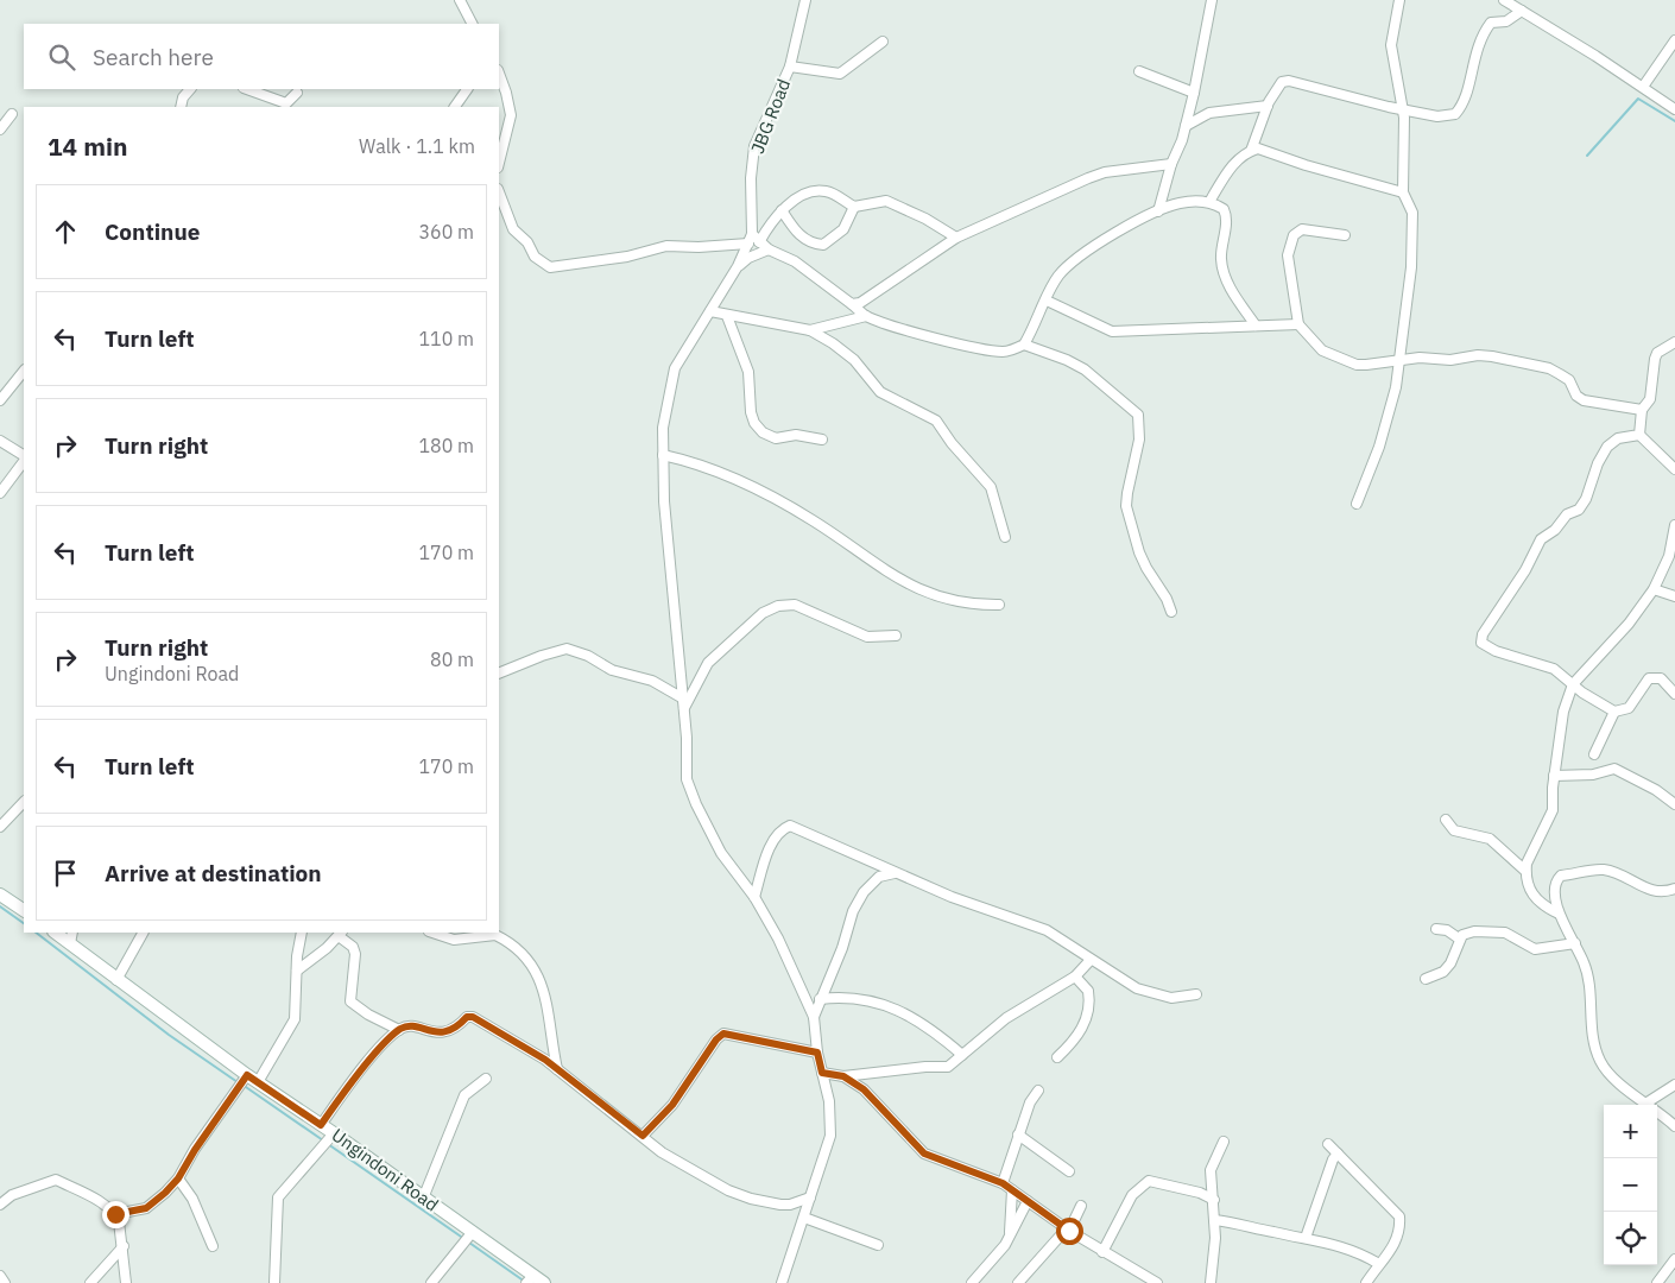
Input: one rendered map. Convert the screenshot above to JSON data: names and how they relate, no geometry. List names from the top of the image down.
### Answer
{
  "streets": {
    "main road": ["Ungindoni Road"],
    "street": ["JBG Road"]
  },
  "page": {
    "search": "Search here",
    "heading": ["14 min", "Walk · 1.1 km"],
    "list": [
      ["Continue", "360 m"],
      ["Turn left", "110 m"],
      ["Turn right", "180 m"],
      ["Turn left", "170 m"],
      ["Turn right", "Ungindoni Road", "80 m"],
      ["Turn left", "170 m"],
      "Arrive at destination"
    ],
    "map_buttons": ["+", "−"]
  }
}
